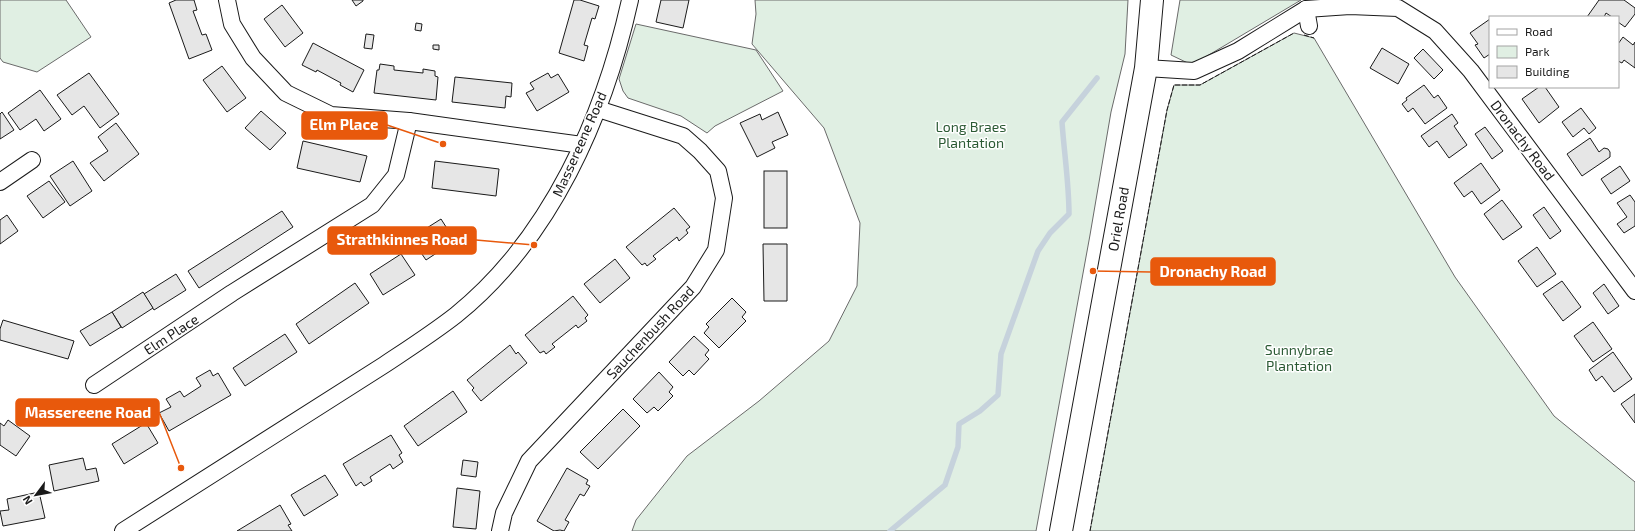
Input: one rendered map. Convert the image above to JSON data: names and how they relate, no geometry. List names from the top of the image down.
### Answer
{
  "streets": {
    "main road": ["Oriel Road"],
    "street": [
      "Dronachy Road",
      "Massereene Road",
      "Sauchenbush Road",
      "Elm Place"
    ]
  },
  "crossings": [
    ["Dronachy Road", "Oriel Road"],
    ["Massereene Road", "Sauchenbush Road"]
  ],
  "parks": ["Long Braes Plantation", "Sunnybrae Plantation"],
  "places": [
    "Elm Place",
    "Strathkinnes Road",
    "Dronachy Road",
    "Massereene Road"
  ],
  "legend": ["Road", "Park", "Building"],
  "north": "bottom left"
}
